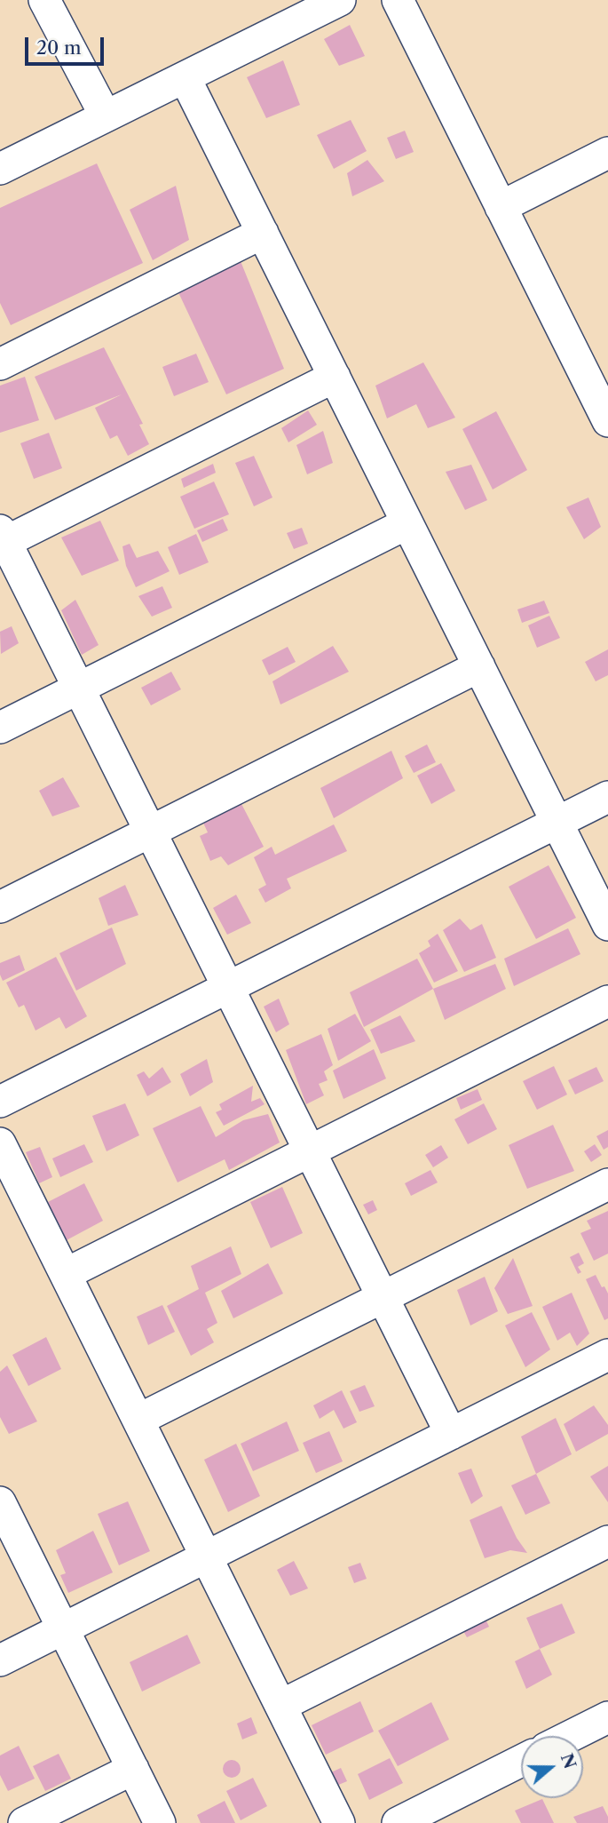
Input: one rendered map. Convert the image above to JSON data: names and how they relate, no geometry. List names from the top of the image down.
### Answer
{
  "scale_bar": "20 m",
  "north": "right"
}
